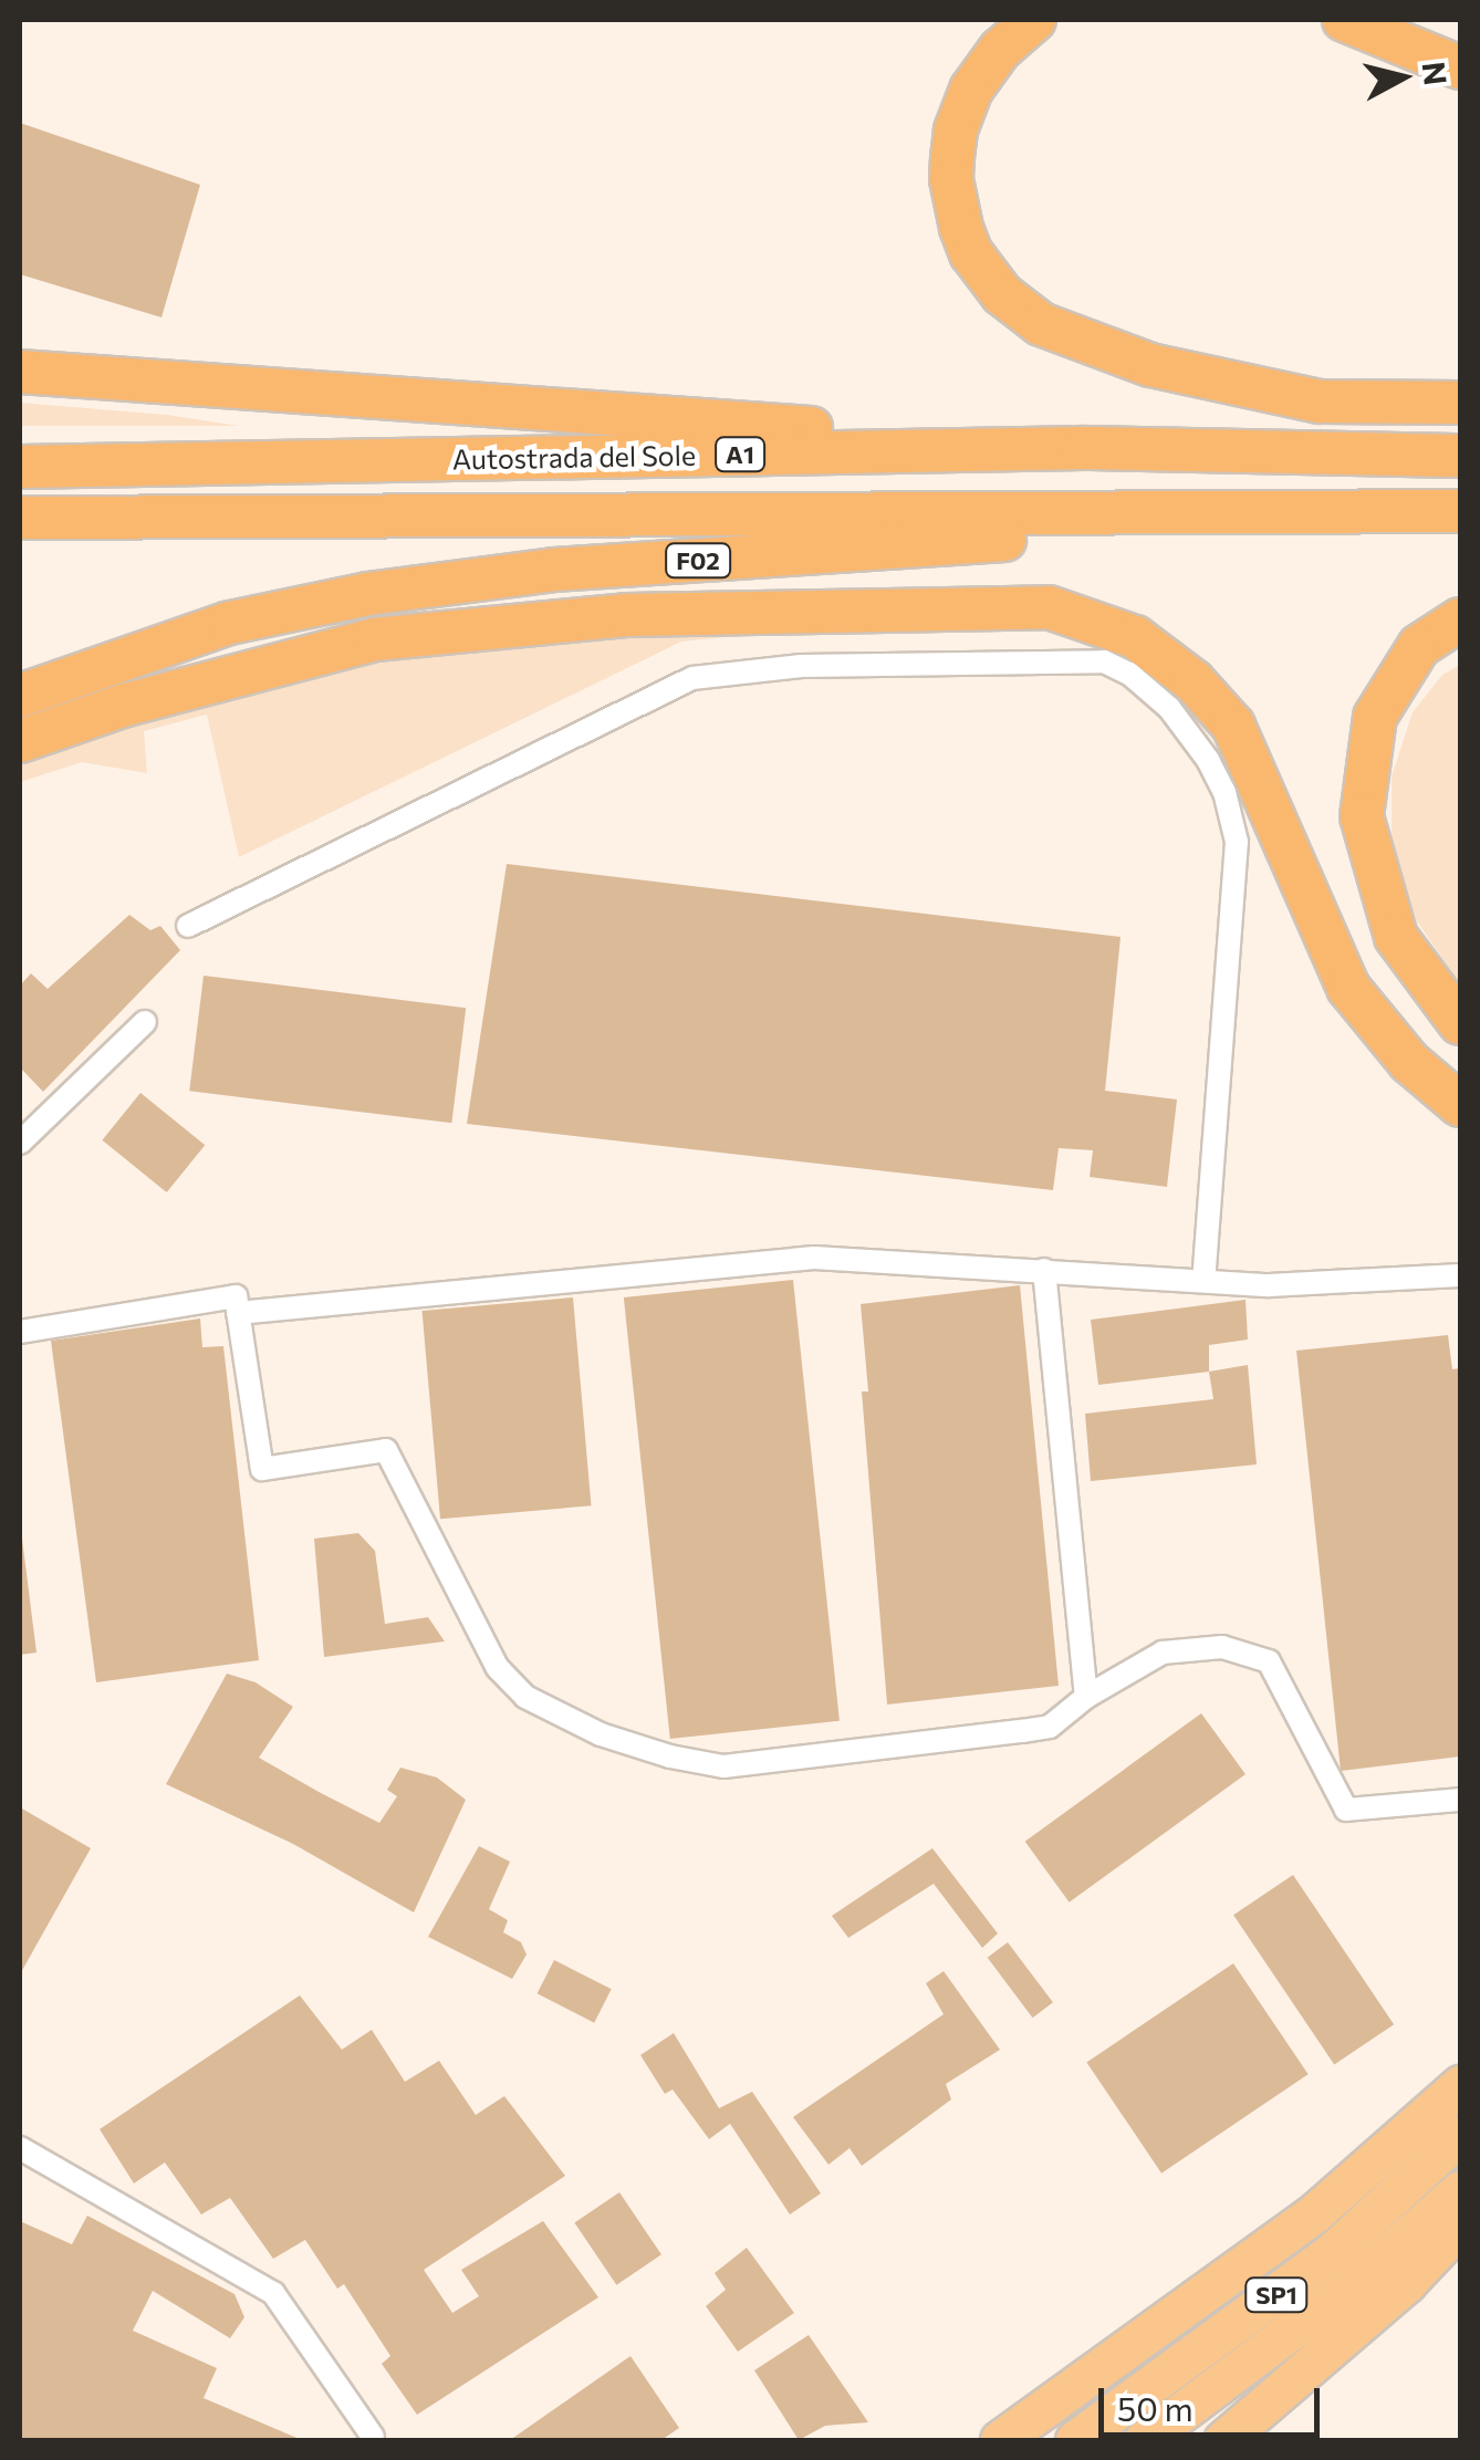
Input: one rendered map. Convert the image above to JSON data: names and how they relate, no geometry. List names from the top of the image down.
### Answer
{
  "streets": {
    "highway": [
      "A1",
      "Autostrada del Sole",
      "F02",
      "SP1"
    ]
  },
  "scale_bar": "50 m",
  "north": "right"
}
